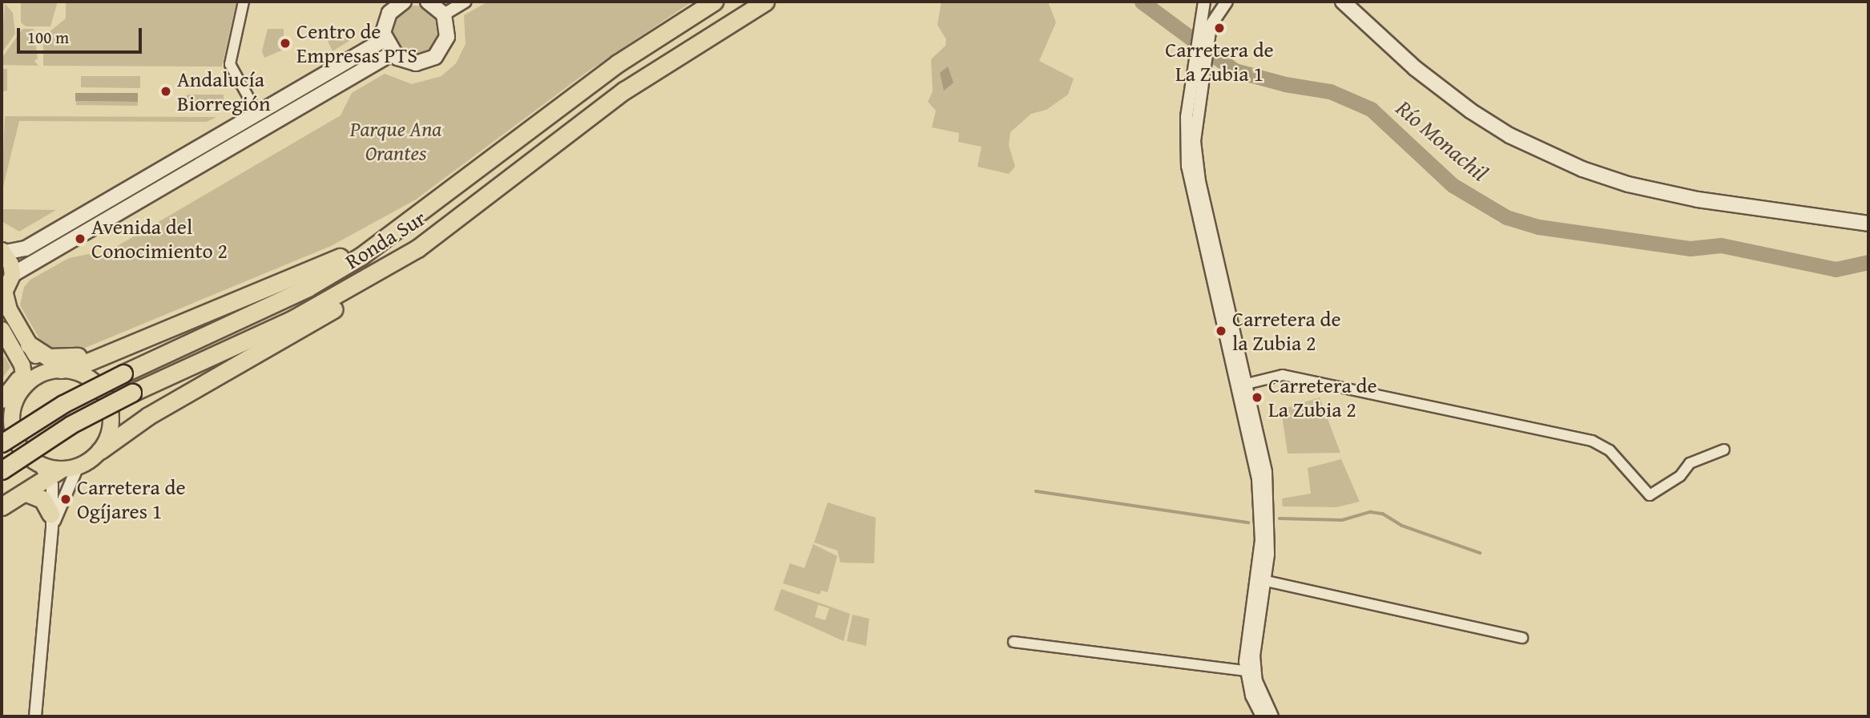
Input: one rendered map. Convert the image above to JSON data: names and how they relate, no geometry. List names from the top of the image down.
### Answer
{
  "streets": {
    "highway": ["Ronda Sur"]
  },
  "water": ["Río Monachil"],
  "parks": ["Parque Ana Orantes"],
  "places": [
    "Carretera de La Zubia 1",
    "Centro de Empresas PTS",
    "Andalucía Biorregión",
    "Avenida del Conocimiento 2",
    "Carretera de la Zubia 2",
    "Carretera de La Zubia 2",
    "Carretera de Ogíjares 1"
  ],
  "scale_bar": "100 m"
}
